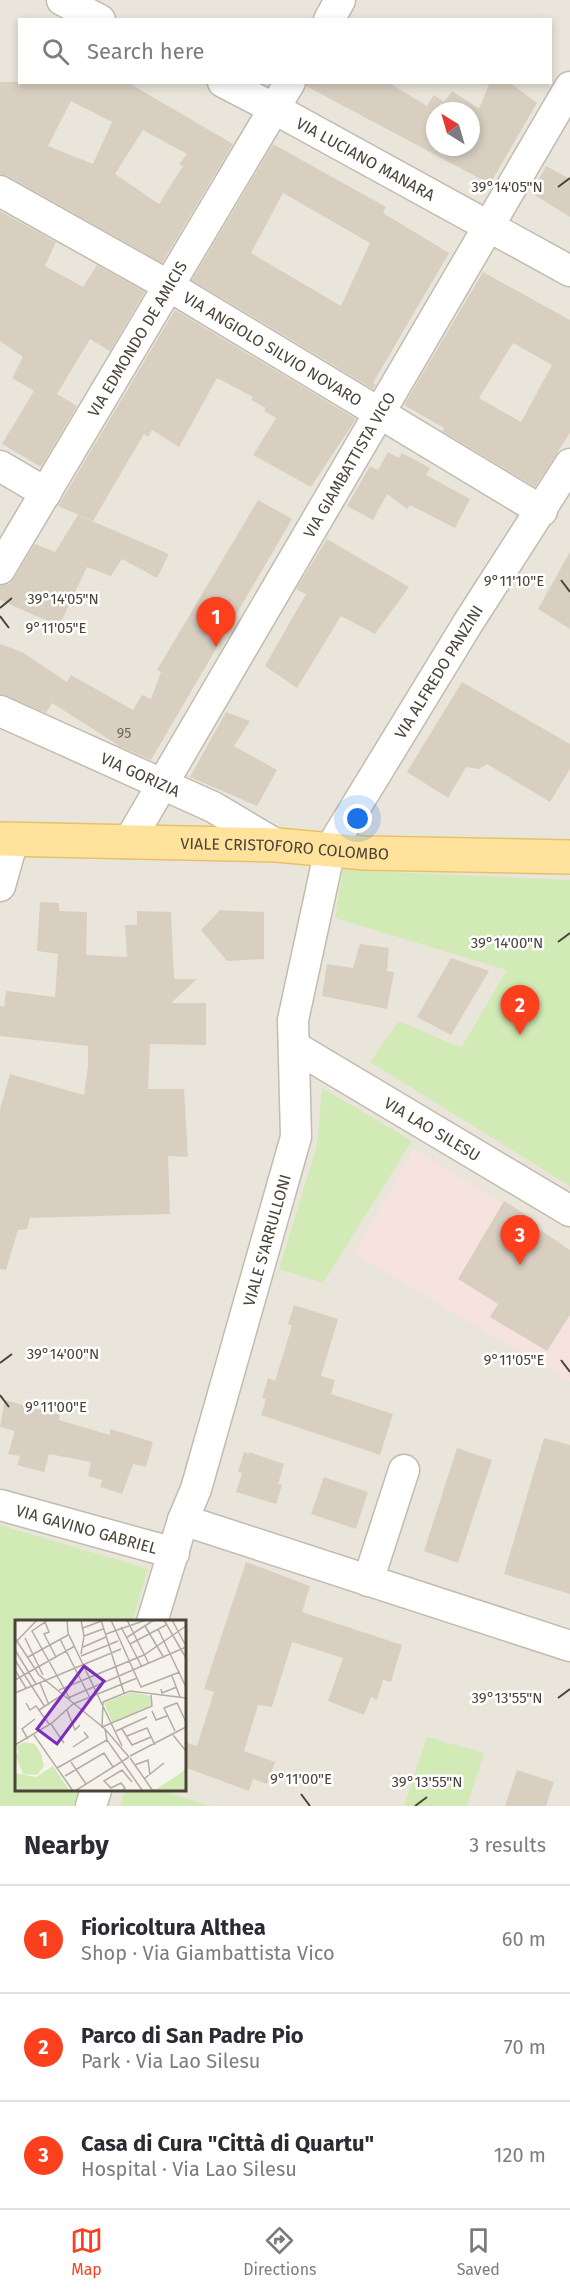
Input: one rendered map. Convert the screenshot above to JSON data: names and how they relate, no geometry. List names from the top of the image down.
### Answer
{
  "streets": {
    "main road": ["VIALE CRISTOFORO COLOMBO"],
    "street": [
      "VIA LUCIANO MANARA",
      "VIA EDMONDO DE AMICIS",
      "VIA ANGIOLO SILVIO NOVARO",
      "VIA GIAMBATTISTA VICO",
      "VIA ALFREDO PANZINI",
      "VIA GORIZIA",
      "VIA LAO SILESU",
      "VIALE S'ARRULLONI",
      "VIA GAVINO GABRIEL"
    ]
  },
  "crossings": [
    ["VIA LUCIANO MANARA", "VIA EDMONDO DE AMICIS"],
    ["VIA LUCIANO MANARA", "VIA GIAMBATTISTA VICO"],
    ["VIA EDMONDO DE AMICIS", "VIA ANGIOLO SILVIO NOVARO"],
    ["VIA ANGIOLO SILVIO NOVARO", "VIA GIAMBATTISTA VICO"],
    ["VIA ANGIOLO SILVIO NOVARO", "VIA ALFREDO PANZINI"],
    ["VIA GIAMBATTISTA VICO", "VIA GORIZIA"],
    ["VIA GIAMBATTISTA VICO", "VIALE CRISTOFORO COLOMBO"],
    ["VIA ALFREDO PANZINI", "VIALE CRISTOFORO COLOMBO"],
    ["VIA ALFREDO PANZINI", "VIALE S'ARRULLONI"],
    ["VIA GORIZIA", "VIALE CRISTOFORO COLOMBO"],
    ["VIALE CRISTOFORO COLOMBO", "VIALE S'ARRULLONI"],
    ["VIA LAO SILESU", "VIALE S'ARRULLONI"],
    ["VIALE S'ARRULLONI", "VIA GAVINO GABRIEL"]
  ],
  "house_numbers": ["95"],
  "north": "top left",
  "page": {
    "search": "Search here",
    "pins": ["1", "2", "3"],
    "heading": ["Nearby", "3 results"],
    "list": [
      {
        "mark": "1",
        "name": "Fioricoltura Althea",
        "note": "Shop · Via Giambattista Vico",
        "value": "60 m"
      },
      {
        "mark": "2",
        "name": "Parco di San Padre Pio",
        "note": "Park · Via Lao Silesu",
        "value": "70 m"
      },
      {
        "mark": "3",
        "name": "Casa di Cura \"Città di Quartu\"",
        "note": "Hospital · Via Lao Silesu",
        "value": "120 m"
      }
    ],
    "nav": ["Map", "Directions", "Saved"]
  },
  "coordinates": [
    "39°14'05\"N",
    "9°11'10\"E",
    "9°11'05\"E",
    "39°14'00\"N",
    "9°11'00\"E",
    "39°13'55\"N"
  ]
}
